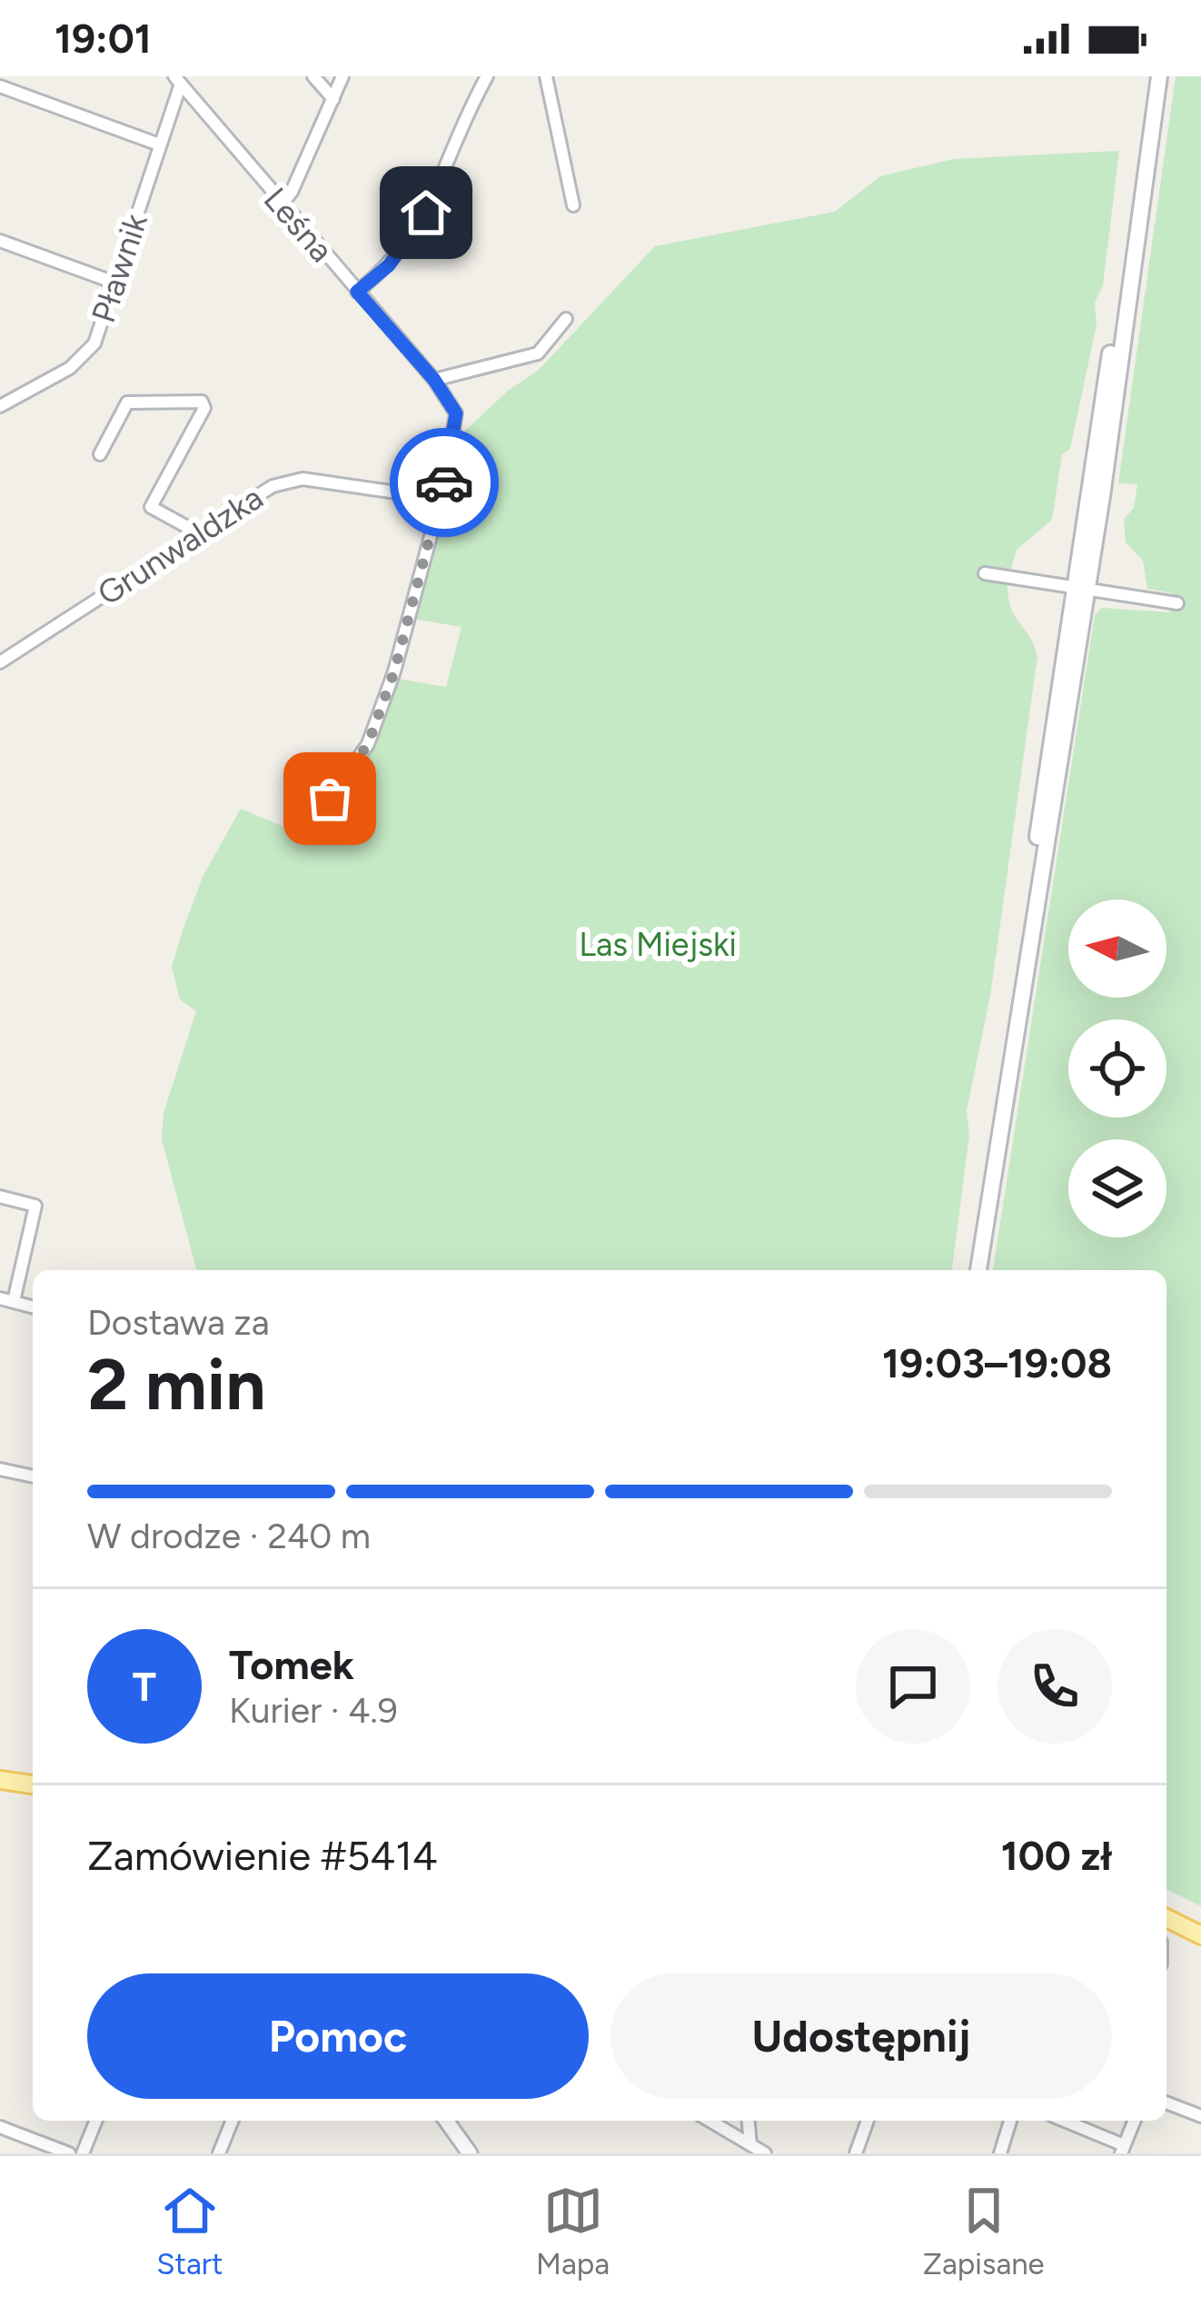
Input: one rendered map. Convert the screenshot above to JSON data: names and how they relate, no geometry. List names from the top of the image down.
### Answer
{
  "streets": {
    "street": ["Leśna", "Pławnik", "Grunwaldzka"]
  },
  "crossings": [
    ["Leśna", "Pławnik"],
    ["Leśna", "Grunwaldzka"]
  ],
  "parks": ["Las Miejski"],
  "north": "left",
  "page": {
    "status": "19:01",
    "heading": ["2 min", "Dostawa za", "19:03–19:08"],
    "panel": [
      "Tomek",
      "Kurier · 4.9",
      "Zamówienie #5414",
      "100 zł"
    ],
    "bar": "W drodze · 240 m",
    "round": "T",
    "buttons": ["Pomoc", "Udostępnij"],
    "tabs": ["Start", "Mapa", "Zapisane"]
  }
}
